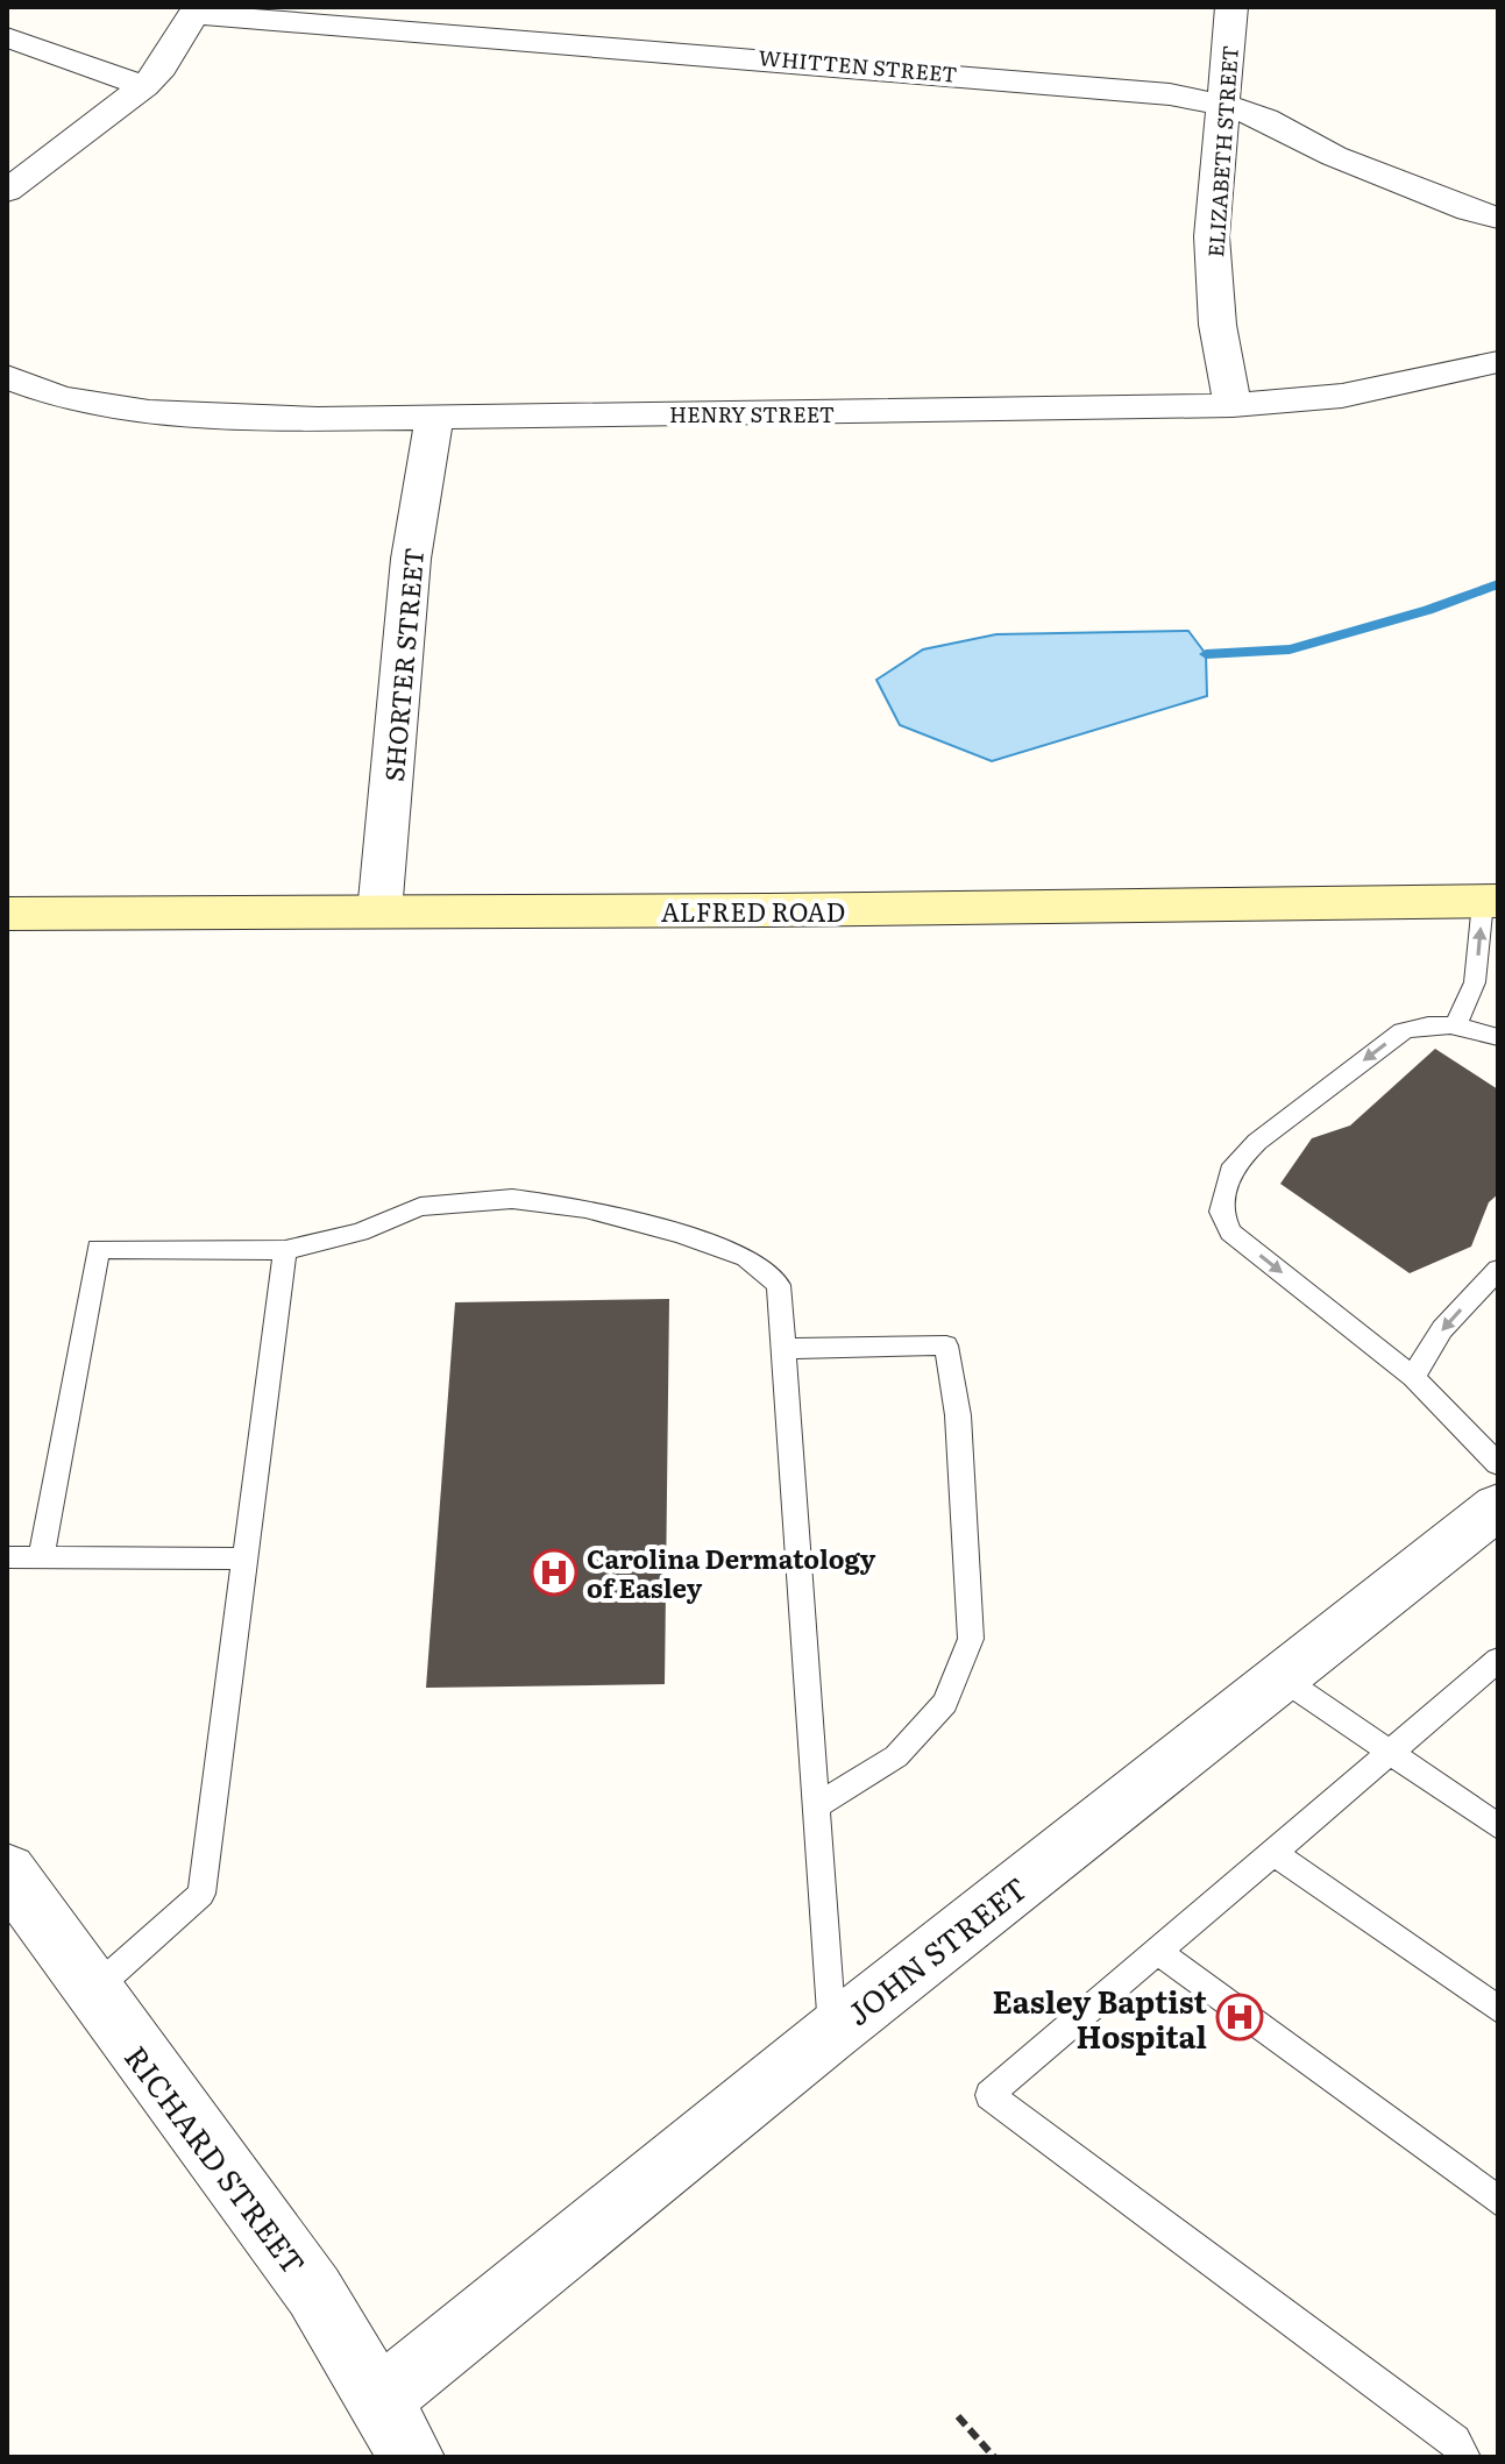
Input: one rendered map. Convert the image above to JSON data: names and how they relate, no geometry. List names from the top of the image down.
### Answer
{
  "streets": {
    "street": [
      "WHITTEN STREET",
      "ELIZABETH STREET",
      "HENRY STREET",
      "SHORTER STREET",
      "ALFRED ROAD",
      "JOHN STREET",
      "RICHARD STREET"
    ]
  },
  "crossings": [
    ["WHITTEN STREET", "ELIZABETH STREET"],
    ["ELIZABETH STREET", "HENRY STREET"],
    ["HENRY STREET", "SHORTER STREET"],
    ["SHORTER STREET", "ALFRED ROAD"],
    ["JOHN STREET", "RICHARD STREET"]
  ],
  "places": {
    "hospital": ["Carolina Dermatology of Easley", "Easley Baptist Hospital"]
  }
}
